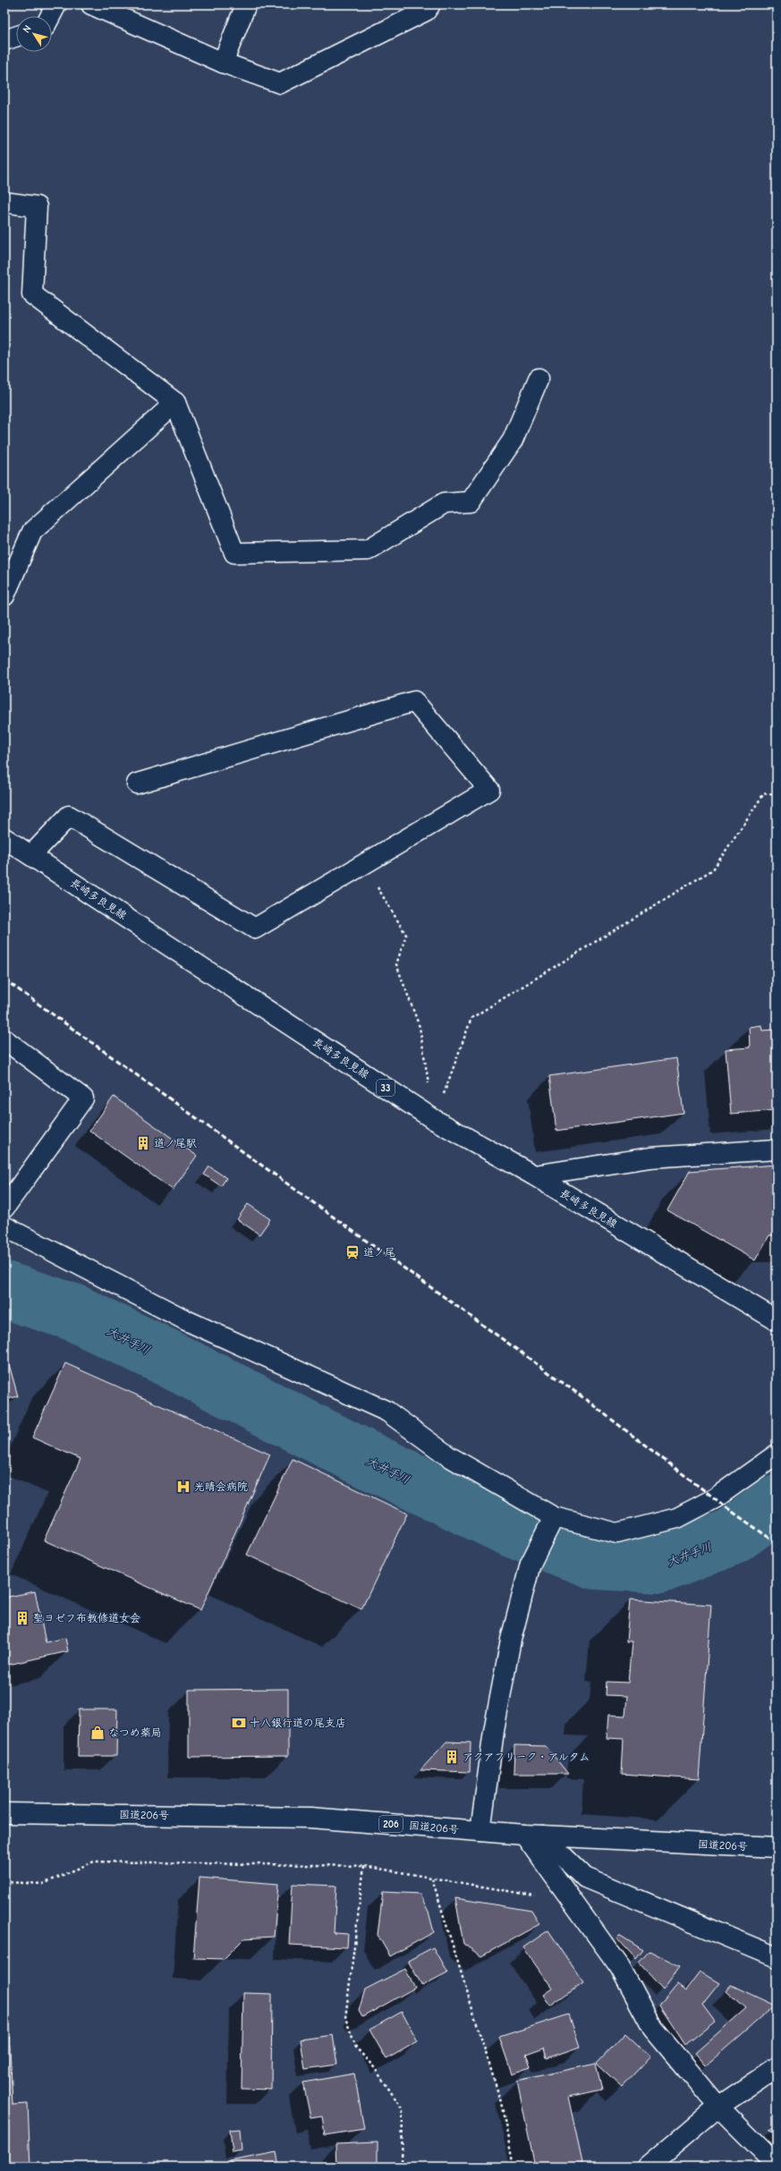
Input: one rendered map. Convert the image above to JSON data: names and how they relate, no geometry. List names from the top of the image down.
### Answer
{
  "streets": {
    "main road": [
      "長崎多良見線",
      "33",
      "国道206号",
      "206"
    ]
  },
  "water": ["大井手川"],
  "places": {
    "building": ["道ノ尾駅", "聖ヨゼフ布教修道女会", "アクアフリーク・アルタム"],
    "station": ["道ノ尾"],
    "hospital": ["光晴会病院"],
    "bank": ["十八銀行道の尾支店"],
    "shop": ["なつめ薬局"]
  },
  "north": "top left"
}
